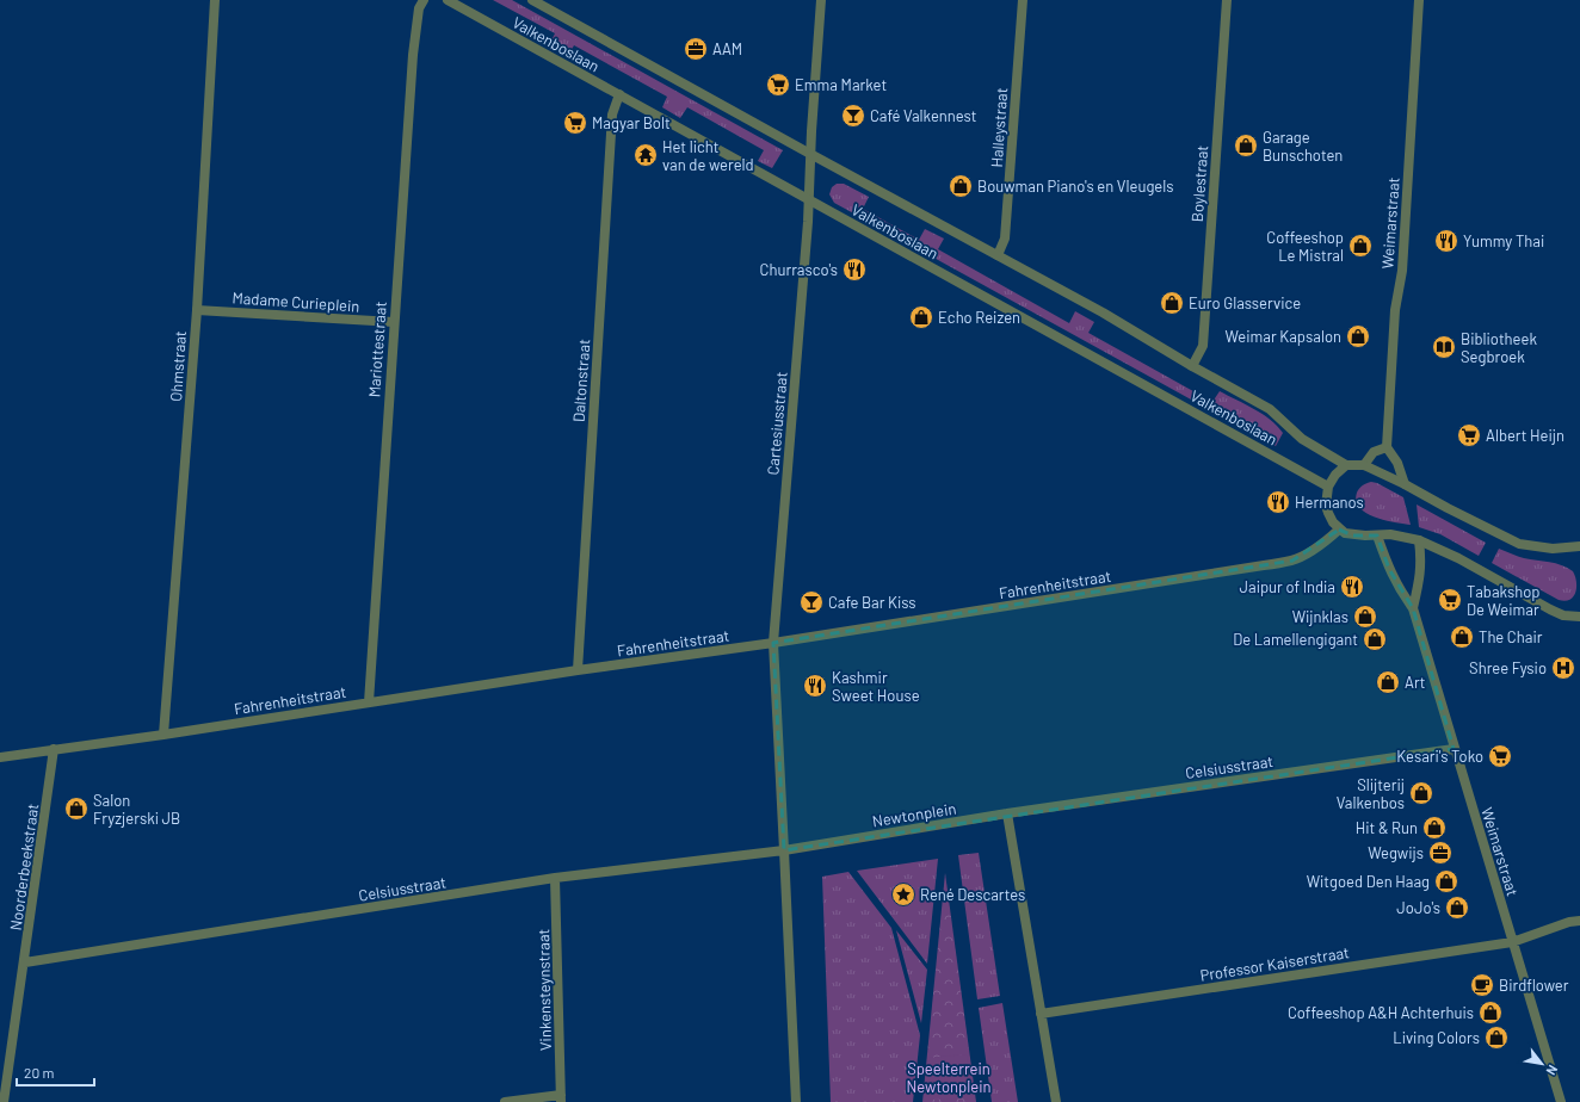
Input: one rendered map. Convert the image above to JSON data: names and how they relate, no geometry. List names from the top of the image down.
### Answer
{
  "streets": {
    "street": [
      "Valkenboslaan",
      "Halleystraat",
      "Boylestraat",
      "Weimarstraat",
      "Madame Curieplein",
      "Mariottestraat",
      "Ohmstraat",
      "Daltonstraat",
      "Cartesiusstraat",
      "Fahrenheitstraat",
      "Celsiusstraat",
      "Newtonplein",
      "Noorderbeekstraat",
      "Professor Kaiserstraat",
      "Vinkensteynstraat"
    ]
  },
  "crossings": [
    ["Valkenboslaan", "Halleystraat"],
    ["Valkenboslaan", "Boylestraat"],
    ["Valkenboslaan", "Daltonstraat"],
    ["Valkenboslaan", "Cartesiusstraat"],
    ["Weimarstraat", "Celsiusstraat"],
    ["Weimarstraat", "Professor Kaiserstraat"],
    ["Madame Curieplein", "Mariottestraat"],
    ["Madame Curieplein", "Ohmstraat"],
    ["Mariottestraat", "Fahrenheitstraat"],
    ["Ohmstraat", "Fahrenheitstraat"],
    ["Daltonstraat", "Fahrenheitstraat"],
    ["Cartesiusstraat", "Fahrenheitstraat"],
    ["Cartesiusstraat", "Celsiusstraat"],
    ["Cartesiusstraat", "Newtonplein"],
    ["Fahrenheitstraat", "Noorderbeekstraat"],
    ["Celsiusstraat", "Newtonplein"],
    ["Celsiusstraat", "Noorderbeekstraat"],
    ["Celsiusstraat", "Vinkensteynstraat"]
  ],
  "parks": ["Speelterrein Newtonplein"],
  "places": {
    "office": ["AAM", "Wegwijs"],
    "supermarket": [
      "Emma Market",
      "Magyar Bolt",
      "Albert Heijn",
      "Tabakshop De Weimar",
      "Kesari's Toko"
    ],
    "bar": ["Café Valkennest", "Cafe Bar Kiss"],
    "shop": [
      "Garage Bunschoten",
      "Bouwman Piano's en Vleugels",
      "Coffeeshop Le Mistral",
      "Euro Glasservice",
      "Echo Reizen",
      "Weimar Kapsalon",
      "Wijnklas",
      "The Chair",
      "De Lamellengigant",
      "Art",
      "Slijterij Valkenbos",
      "Salon Fryzjerski JB",
      "Hit & Run",
      "Witgoed Den Haag",
      "JoJo's",
      "Coffeeshop A&H Achterhuis",
      "Living Colors"
    ],
    "temple": ["Het licht van de wereld"],
    "restaurant": [
      "Yummy Thai",
      "Churrasco's",
      "Hermanos",
      "Jaipur of India",
      "Kashmir Sweet House"
    ],
    "library": ["Bibliotheek Segbroek"],
    "hospital": ["Shree Fysio"],
    "place": ["René Descartes"],
    "cafe": ["Birdflower"]
  },
  "scale_bar": "20 m",
  "north": "bottom right"
}
